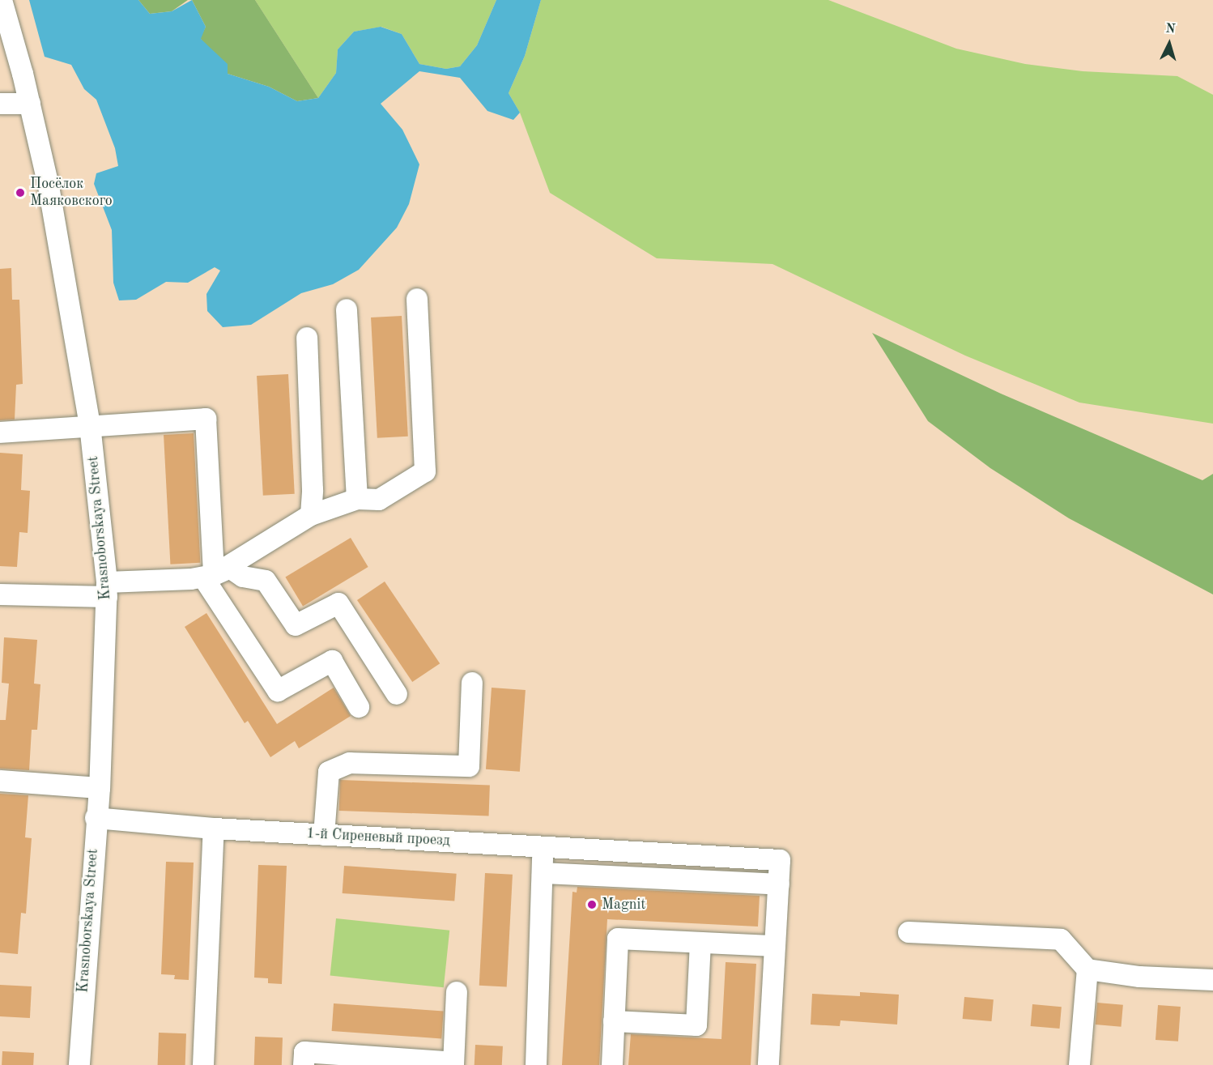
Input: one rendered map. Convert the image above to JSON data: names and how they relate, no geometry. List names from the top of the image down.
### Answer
{
  "streets": {
    "street": ["Krasnoborskaya Street", "1-й Сиреневый проезд"]
  },
  "crossings": [
    ["Krasnoborskaya Street", "1-й Сиреневый проезд"]
  ],
  "places": ["Посёлок Маяковского", "Magnit"],
  "north": "top"
}
